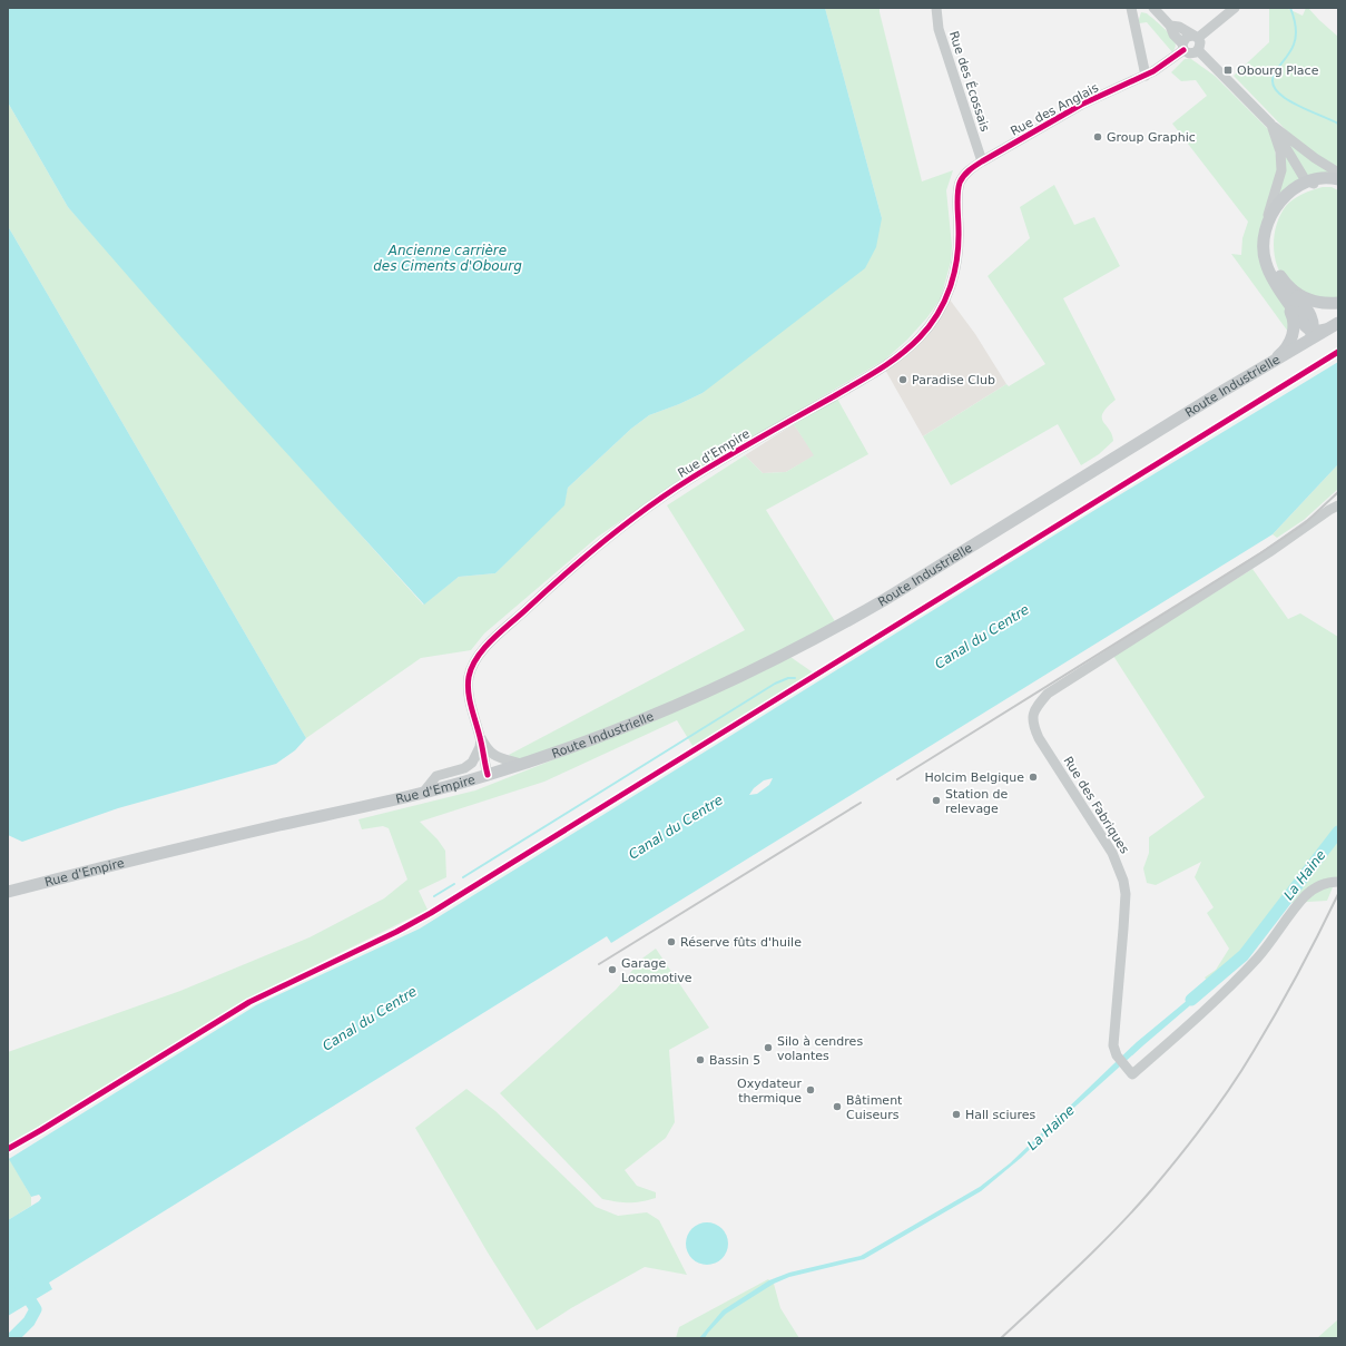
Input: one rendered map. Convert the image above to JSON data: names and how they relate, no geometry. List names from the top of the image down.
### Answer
{
  "streets": {
    "main road": ["Route Industrielle", "Rue d'Empire"],
    "street": ["Rue des Écossais", "Rue des Anglais", "Rue des Fabriques"]
  },
  "crossings": [
    ["Rue des Écossais", "Rue des Anglais"],
    ["Rue des Écossais", "Rue d'Empire"],
    ["Rue des Anglais", "Rue d'Empire"],
    ["Route Industrielle", "Rue d'Empire"]
  ],
  "water": ["Ancienne carrière des Ciments d'Obourg", "Canal du Centre", "La Haine"],
  "places": {
    "transit": ["Obourg Place"],
    "other": [
      "Group Graphic",
      "Paradise Club",
      "Holcim Belgique",
      "Station de relevage",
      "Réserve fûts d'huile",
      "Garage Locomotive",
      "Silo à cendres volantes",
      "Bassin 5",
      "Oxydateur thermique",
      "Bâtiment Cuiseurs",
      "Hall sciures"
    ]
  }
}
